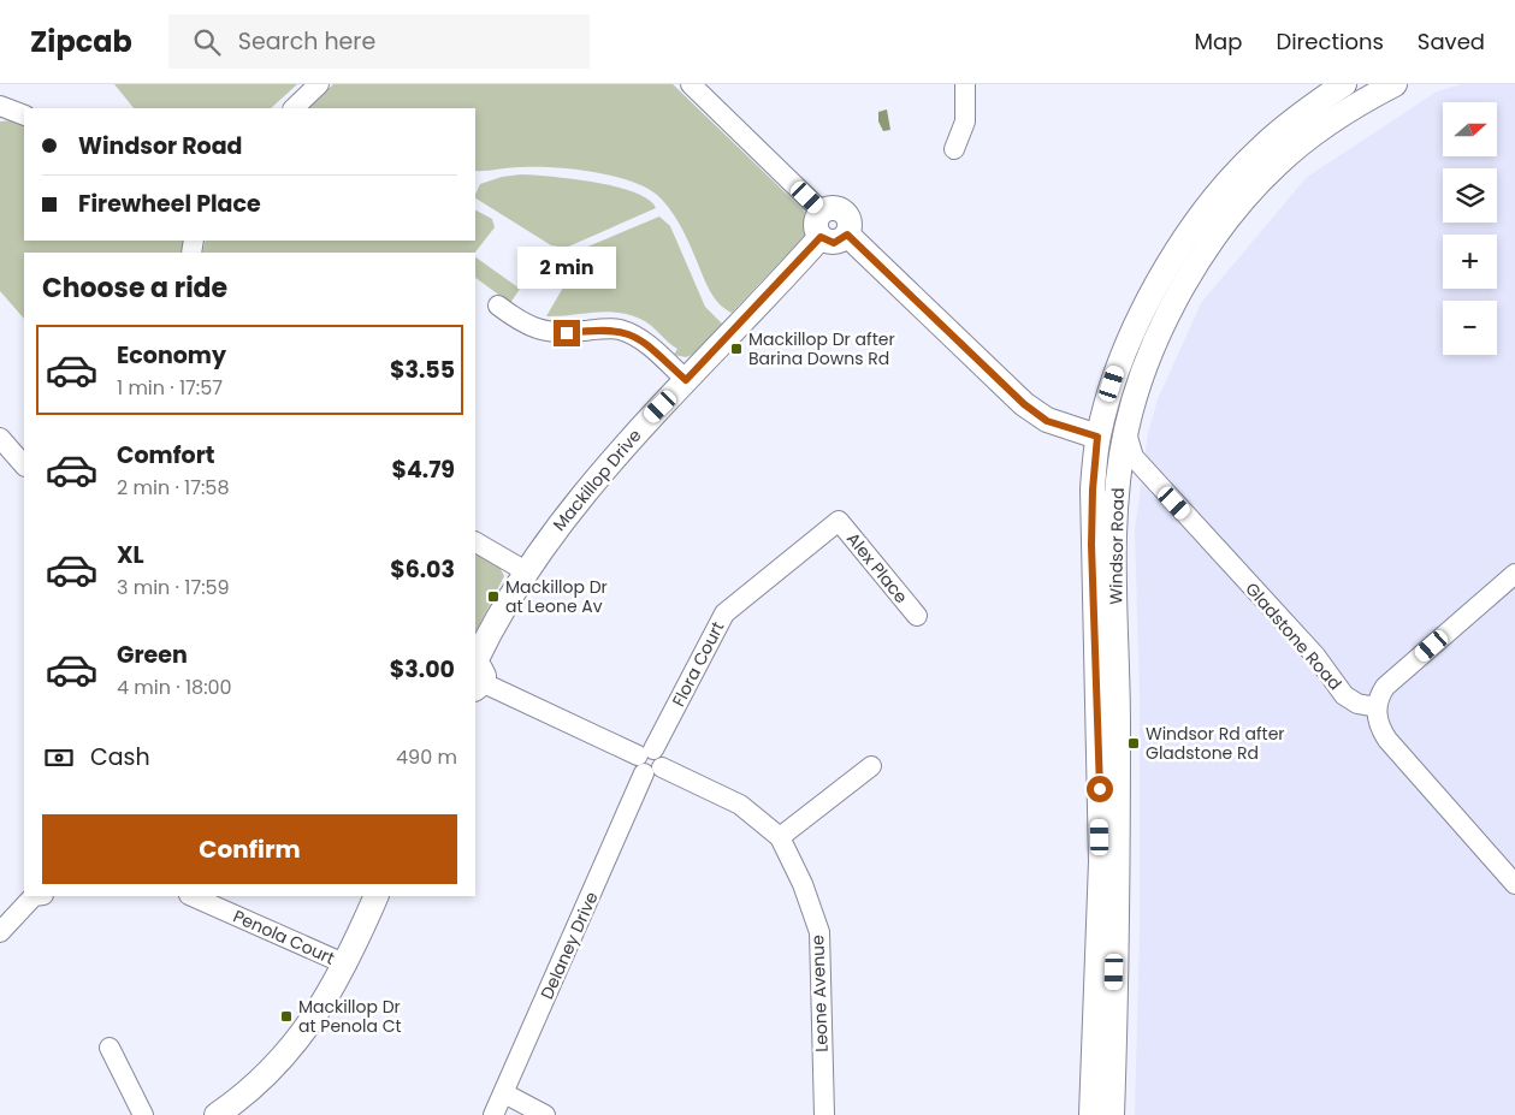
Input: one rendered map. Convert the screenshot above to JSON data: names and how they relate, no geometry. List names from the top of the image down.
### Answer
{
  "streets": {
    "main road": ["Mackillop Drive", "Windsor Road"],
    "street": [
      "Alex Place",
      "Gladstone Road",
      "Flora Court",
      "Penola Court",
      "Delaney Drive",
      "Leone Avenue"
    ]
  },
  "crossings": [
    ["Mackillop Drive", "Leone Avenue"],
    ["Windsor Road", "Gladstone Road"],
    ["Alex Place", "Flora Court"],
    ["Flora Court", "Delaney Drive"],
    ["Flora Court", "Leone Avenue"],
    ["Delaney Drive", "Leone Avenue"]
  ],
  "places": {
    "transit": [
      "Mackillop Dr after Barina Downs Rd",
      "Mackillop Dr at Leone Av",
      "Windsor Rd after Gladstone Rd",
      "Mackillop Dr at Penola Ct"
    ]
  },
  "north": "right",
  "page": {
    "header": "Zipcab",
    "search": "Search here",
    "nav": ["Map", "Directions", "Saved"],
    "map_buttons": ["+", "−"],
    "banner": ["Windsor Road", "Firewheel Place"],
    "bubble": "2 min",
    "heading": "Choose a ride",
    "list": [
      {
        "name": "Economy",
        "note": "1 min · 17:57",
        "value": "$3.55"
      },
      {
        "name": "Comfort",
        "note": "2 min · 17:58",
        "value": "$4.79"
      },
      {
        "name": "XL",
        "note": "3 min · 17:59",
        "value": "$6.03"
      },
      {
        "name": "Green",
        "note": "4 min · 18:00",
        "value": "$3.00"
      }
    ],
    "pay": ["Cash", "490 m"],
    "buttons": "Confirm"
  }
}
